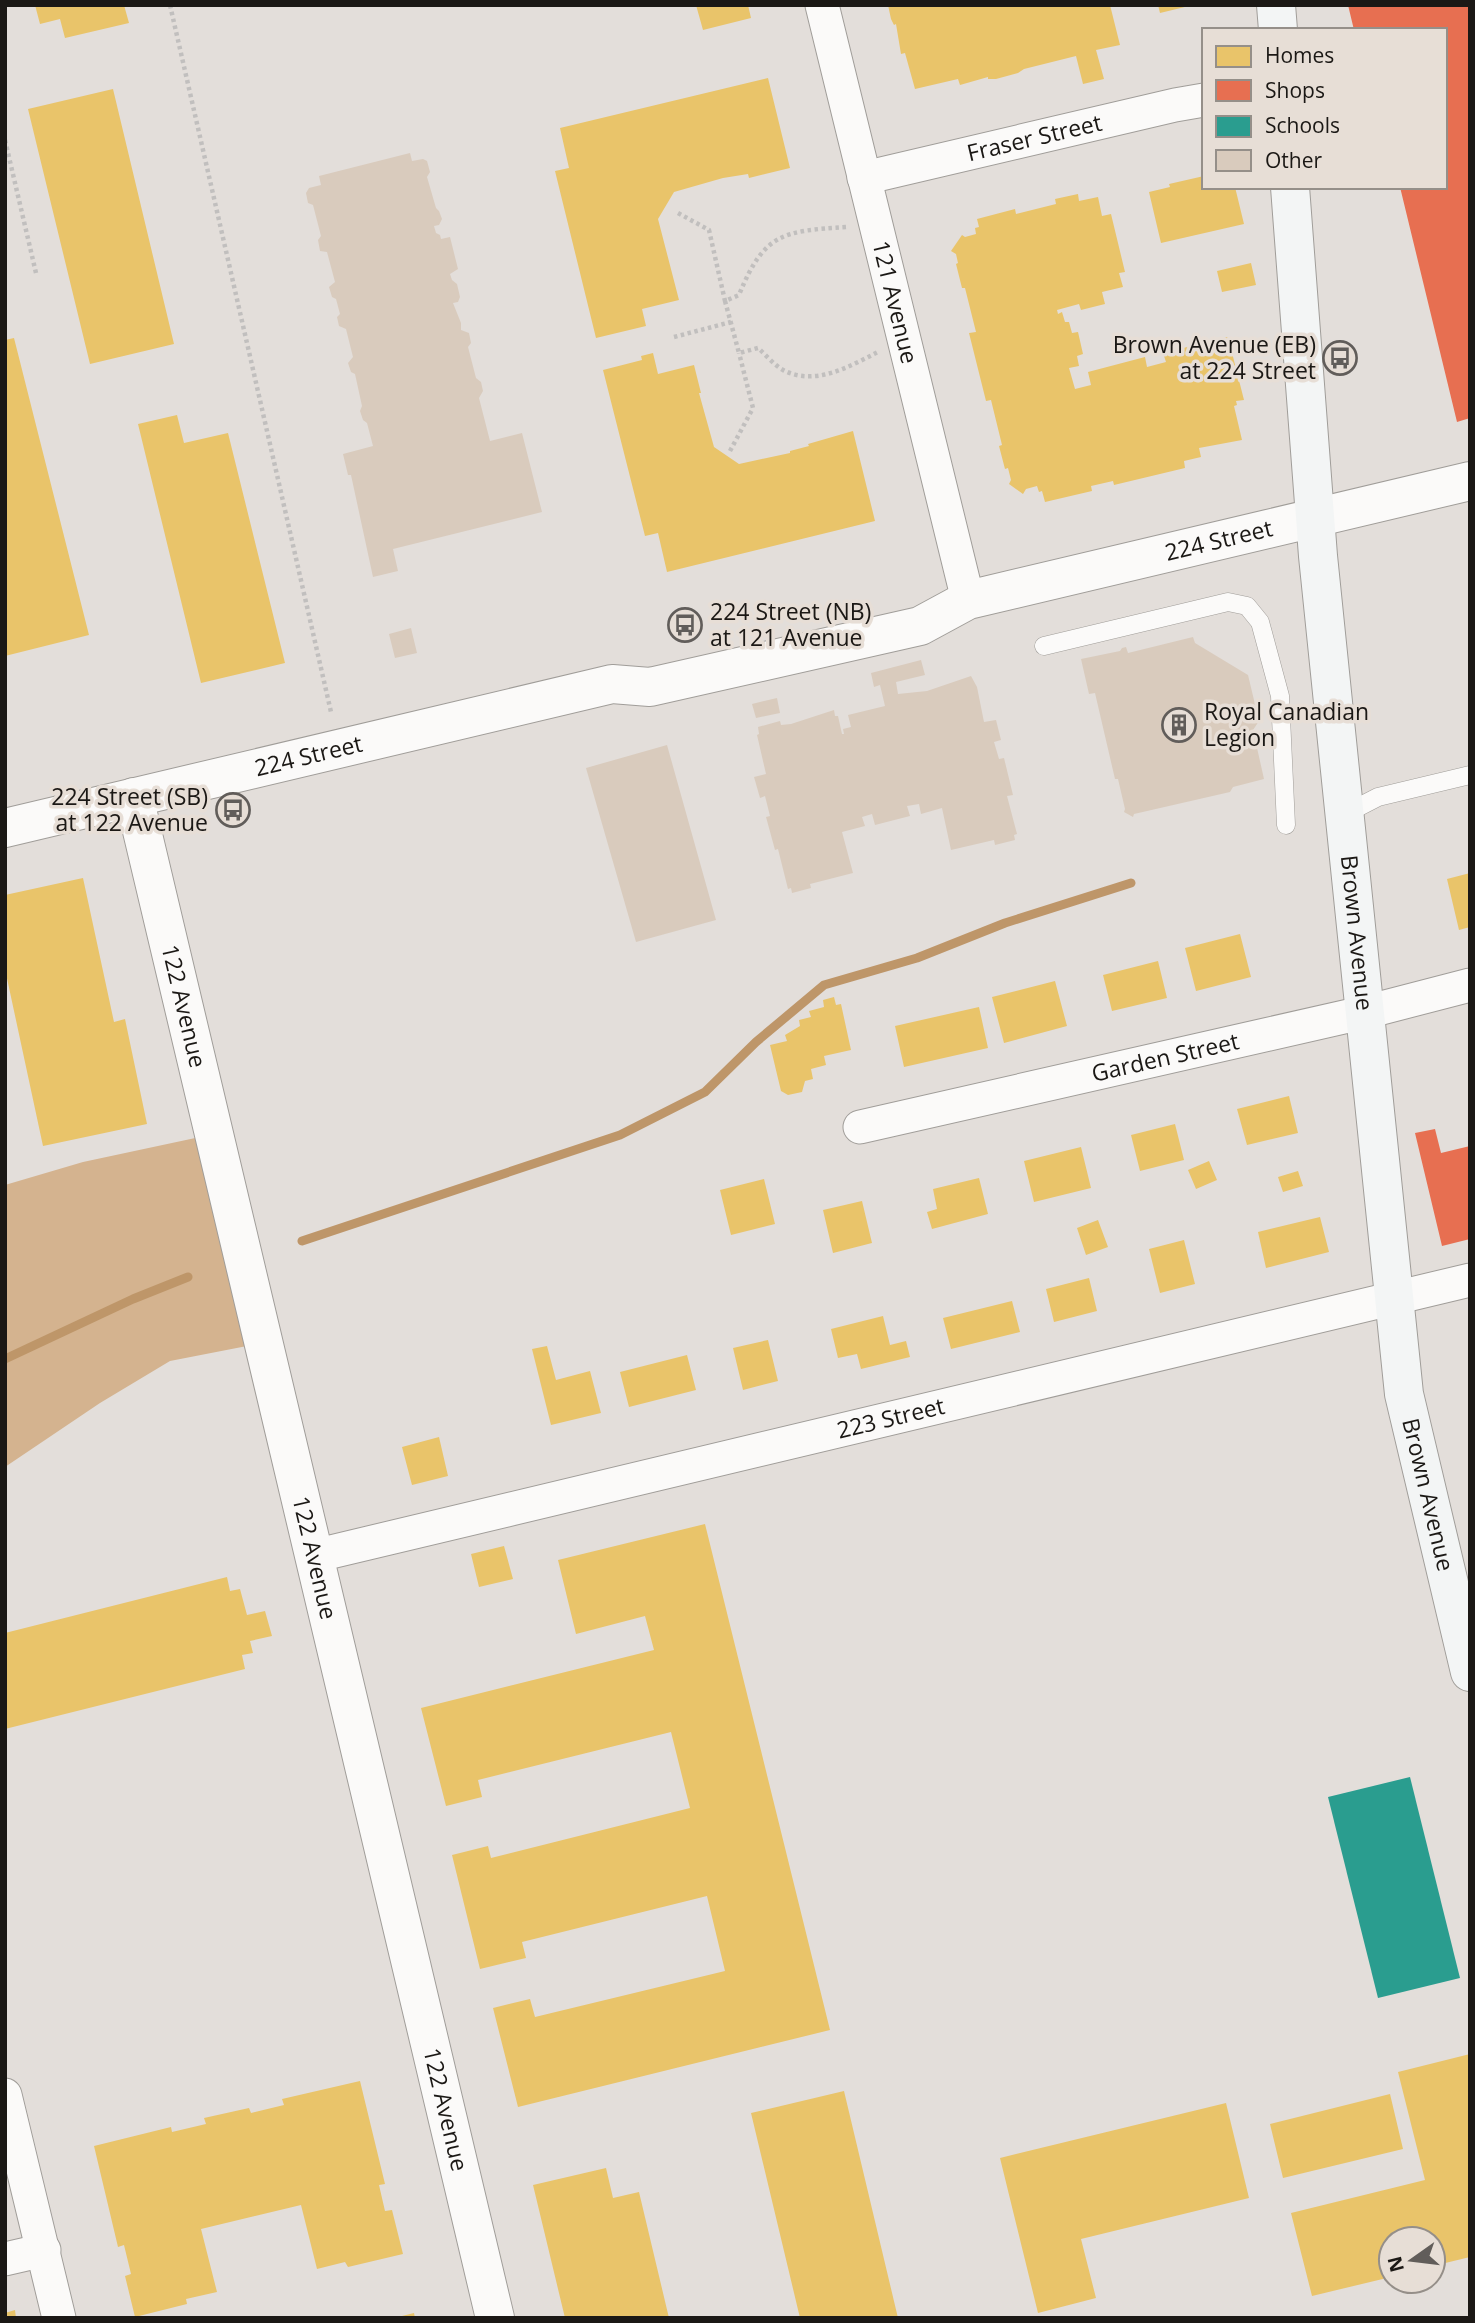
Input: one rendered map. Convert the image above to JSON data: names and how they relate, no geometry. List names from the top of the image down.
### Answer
{
  "streets": {
    "main road": ["Brown Avenue"],
    "street": [
      "Fraser Street",
      "121 Avenue",
      "224 Street",
      "122 Avenue",
      "Garden Street",
      "223 Street"
    ]
  },
  "crossings": [
    ["Fraser Street", "121 Avenue"],
    ["121 Avenue", "224 Street"],
    ["224 Street", "Brown Avenue"],
    ["224 Street", "122 Avenue"],
    ["Brown Avenue", "Garden Street"],
    ["Brown Avenue", "223 Street"],
    ["122 Avenue", "223 Street"]
  ],
  "places": {
    "bus stop": ["Brown Avenue (EB) at 224 Street", "224 Street (NB) at 121 Avenue", "224 Street (SB) at 122 Avenue"],
    "building": ["Royal Canadian Legion"]
  },
  "legend": [
    "Homes",
    "Shops",
    "Schools",
    "Other"
  ],
  "north": "left"
}
